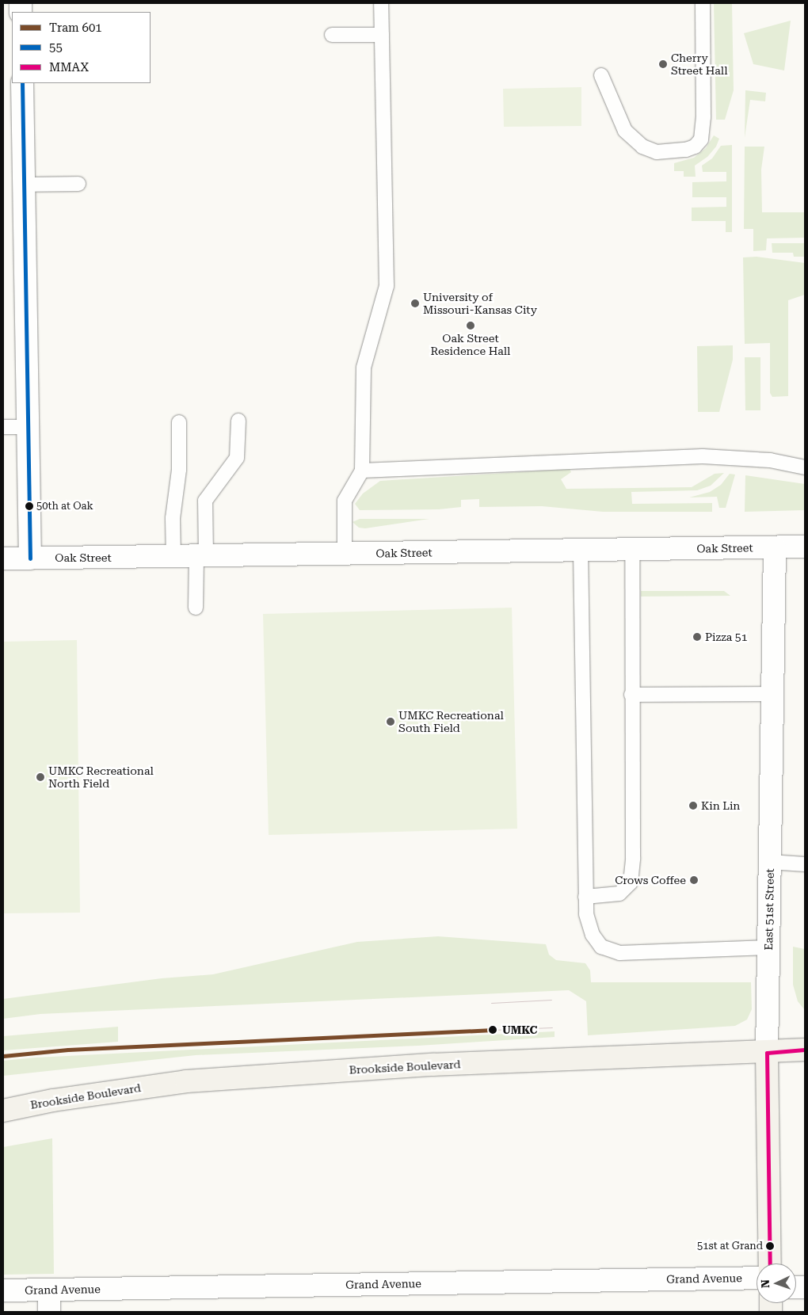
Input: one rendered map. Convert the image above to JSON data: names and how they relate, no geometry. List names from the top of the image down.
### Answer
{
  "streets": {
    "main road": ["East 51st Street", "Brookside Boulevard"],
    "street": ["Oak Street", "Grand Avenue"]
  },
  "crossings": [
    ["Oak Street", "East 51st Street"],
    ["East 51st Street", "Brookside Boulevard"]
  ],
  "places": [
    "Cherry Street Hall",
    "University of Missouri-Kansas City",
    "Oak Street Residence Hall",
    "50th at Oak",
    "Pizza 51",
    "UMKC Recreational South Field",
    "UMKC Recreational North Field",
    "Kin Lin",
    "Crows Coffee",
    "UMKC",
    "51st at Grand"
  ],
  "lines": ["transit line 55", "tram line 601", "transit line MMAX"],
  "legend": ["Tram 601", "55", "MMAX"],
  "north": "left"
}
